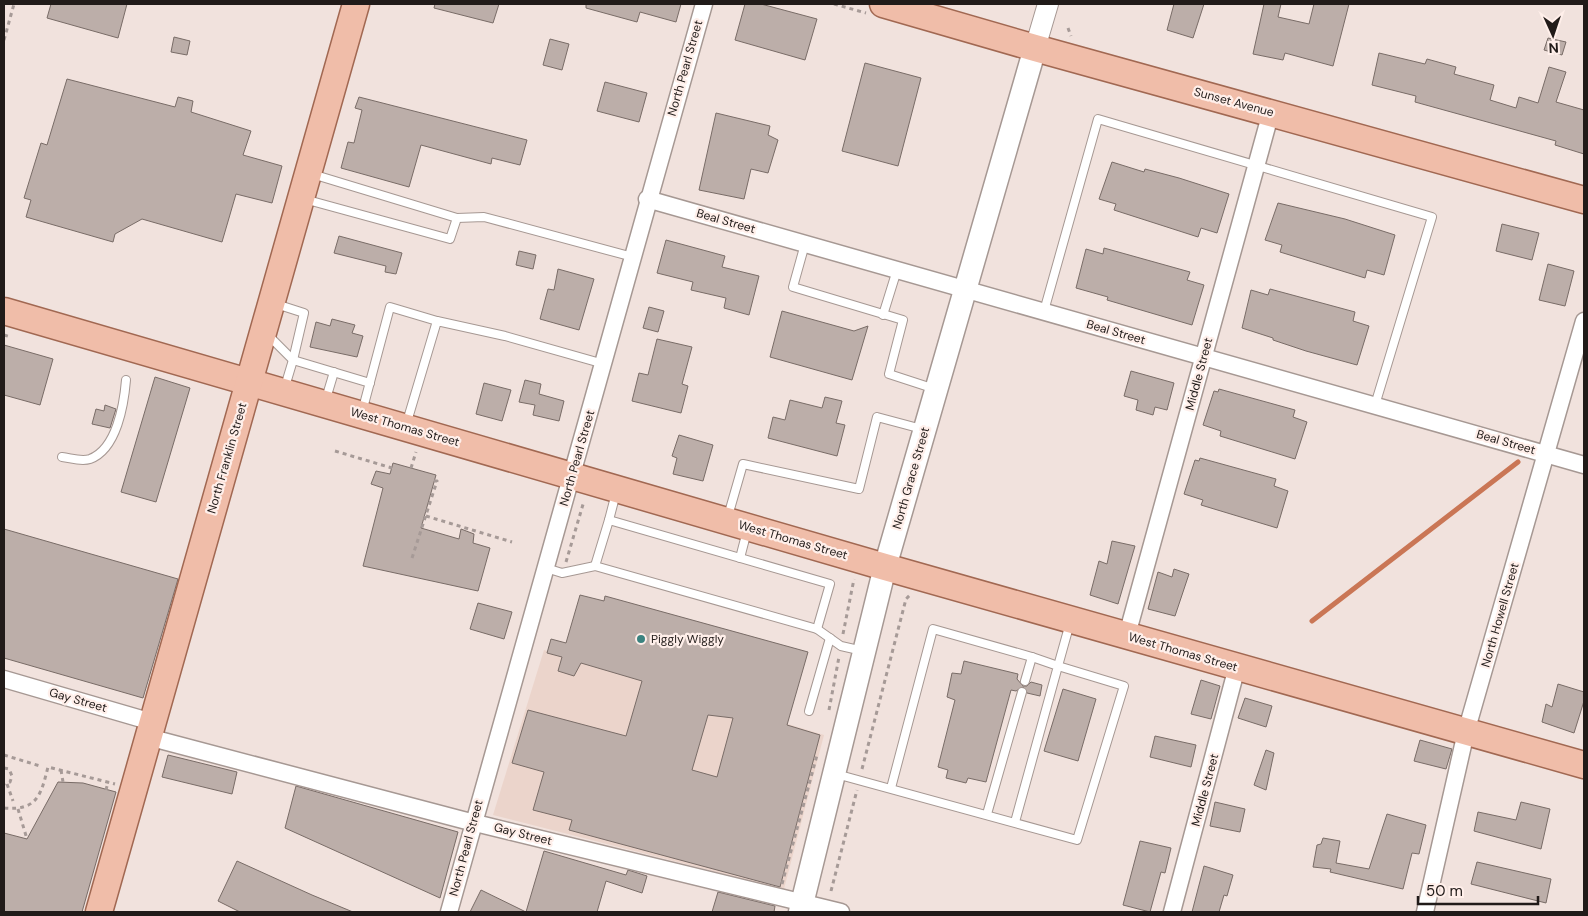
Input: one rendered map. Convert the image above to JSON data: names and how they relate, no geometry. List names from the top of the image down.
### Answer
{
  "streets": {
    "main road": [
      "Sunset Avenue",
      "West Thomas Street",
      "North Franklin Street",
      "North Grace Street"
    ],
    "street": [
      "North Pearl Street",
      "Beal Street",
      "Middle Street",
      "North Howell Street",
      "Gay Street"
    ]
  },
  "crossings": [
    ["North Pearl Street", "Beal Street"],
    ["North Pearl Street", "West Thomas Street"],
    ["North Pearl Street", "Gay Street"],
    ["Sunset Avenue", "Middle Street"],
    ["Sunset Avenue", "North Grace Street"],
    ["Beal Street", "Middle Street"],
    ["Beal Street", "North Grace Street"],
    ["Beal Street", "North Howell Street"],
    ["Middle Street", "West Thomas Street"],
    ["West Thomas Street", "North Franklin Street"],
    ["West Thomas Street", "North Grace Street"],
    ["West Thomas Street", "North Howell Street"],
    ["North Franklin Street", "Gay Street"],
    ["North Grace Street", "Gay Street"]
  ],
  "places": ["Piggly Wiggly"],
  "scale_bar": "50 m",
  "north": "bottom"
}
